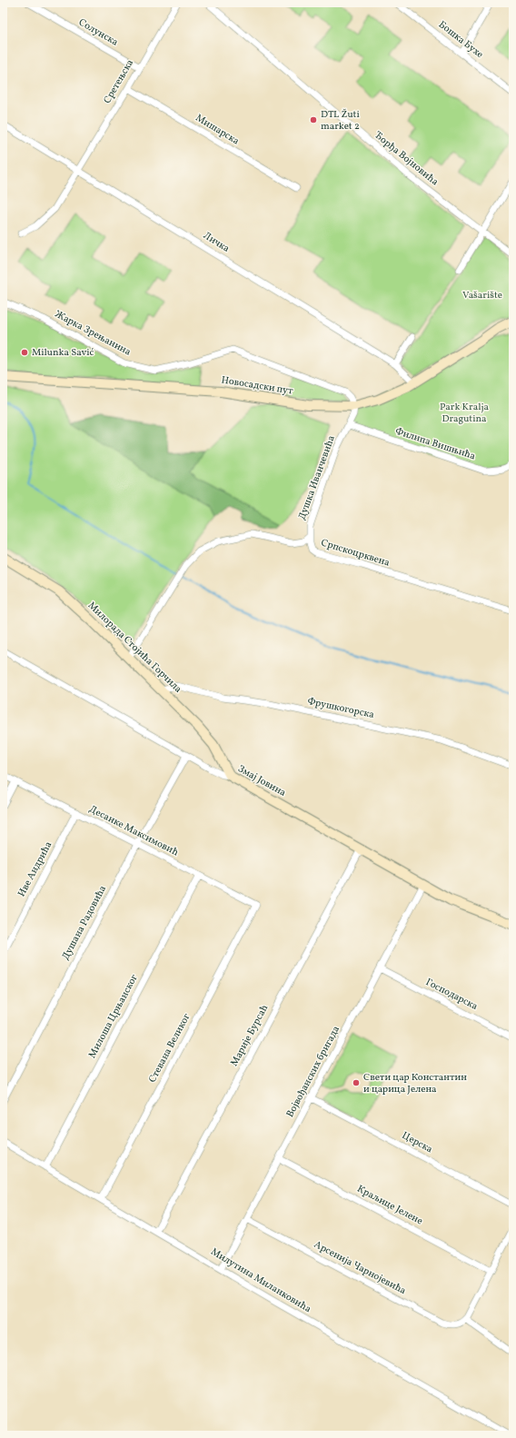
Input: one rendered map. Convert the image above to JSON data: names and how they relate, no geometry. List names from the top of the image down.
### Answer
{
  "streets": {
    "street": [
      "Солунска",
      "Бошка Бухе",
      "Сретењска",
      "Мишарска",
      "Ђорђа Војновића",
      "Личка",
      "Жарка Зрењанина",
      "Новосадски пут",
      "Филипа Вишњића",
      "Душка Иванчевића",
      "Српскоцрквена",
      "Милорада Стојића Горчила",
      "Фрушкогорска",
      "Змај Јовина",
      "Десанке Максимовић",
      "Иве Андрића",
      "Душана Радовића",
      "Господарска",
      "Милоша Црњанског",
      "Марије Бурсаћ",
      "Стевана Великог",
      "Војвођанских бригада",
      "Церска",
      "Краљице Јелене",
      "Арсенија Чарнојевића",
      "Милутина Миланковића"
    ]
  },
  "crossings": [
    ["Солунска", "Сретењска"],
    ["Сретењска", "Мишарска"],
    ["Сретењска", "Личка"],
    ["Личка", "Новосадски пут"],
    ["Жарка Зрењанина", "Новосадски пут"],
    ["Жарка Зрењанина", "Душка Иванчевића"],
    ["Новосадски пут", "Душка Иванчевића"],
    ["Филипа Вишњића", "Душка Иванчевића"],
    ["Душка Иванчевића", "Српскоцрквена"],
    ["Српскоцрквена", "Милорада Стојића Горчила"],
    ["Милорада Стојића Горчила", "Фрушкогорска"],
    ["Милорада Стојића Горчила", "Змај Јовина"],
    ["Змај Јовина", "Душана Радовића"],
    ["Змај Јовина", "Марије Бурсаћ"],
    ["Змај Јовина", "Војвођанских бригада"],
    ["Десанке Максимовић", "Иве Андрића"],
    ["Десанке Максимовић", "Душана Радовића"],
    ["Десанке Максимовић", "Милоша Црњанског"],
    ["Десанке Максимовић", "Стевана Великог"],
    ["Господарска", "Војвођанских бригада"],
    ["Милоша Црњанског", "Милутина Миланковића"],
    ["Марије Бурсаћ", "Милутина Миланковића"],
    ["Стевана Великог", "Милутина Миланковића"],
    ["Војвођанских бригада", "Церска"],
    ["Војвођанских бригада", "Краљице Јелене"],
    ["Војвођанских бригада", "Арсенија Чарнојевића"],
    ["Војвођанских бригада", "Милутина Миланковића"]
  ],
  "parks": ["Vašarište", "Park Kralja Dragutina"],
  "places": ["DTL Žuti market 2", "Milunka Savić", "Свети цар Константин и царица Јелена"]
}
